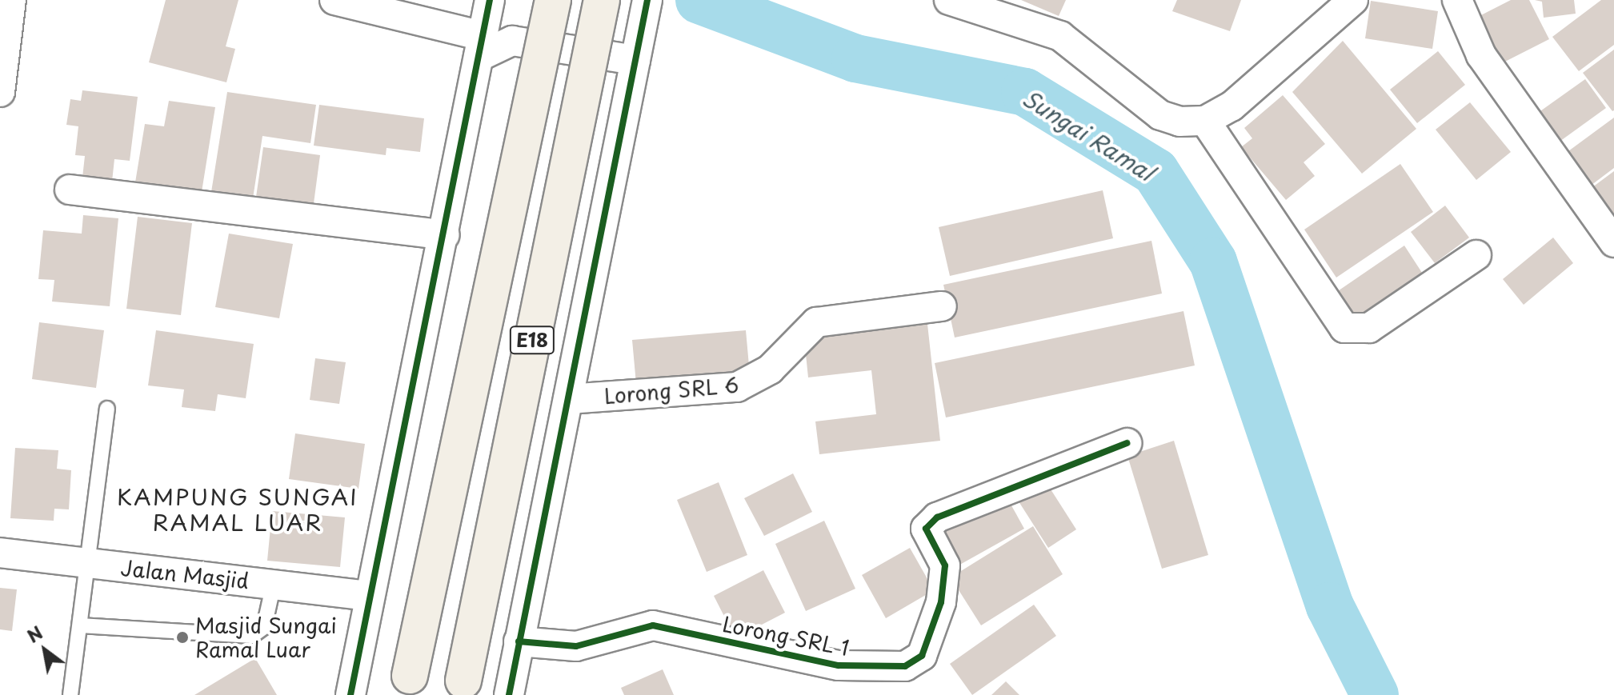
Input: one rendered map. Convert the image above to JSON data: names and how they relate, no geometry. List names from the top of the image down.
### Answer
{
  "streets": {
    "highway": ["E18"],
    "street": ["Lorong SRL 6", "Jalan Masjid", "Lorong SRL 1"]
  },
  "districts": ["KAMPUNG SUNGAI RAMAL LUAR"],
  "water": ["Sungai Ramal"],
  "places": ["Masjid Sungai Ramal Luar"],
  "north": "top left"
}
